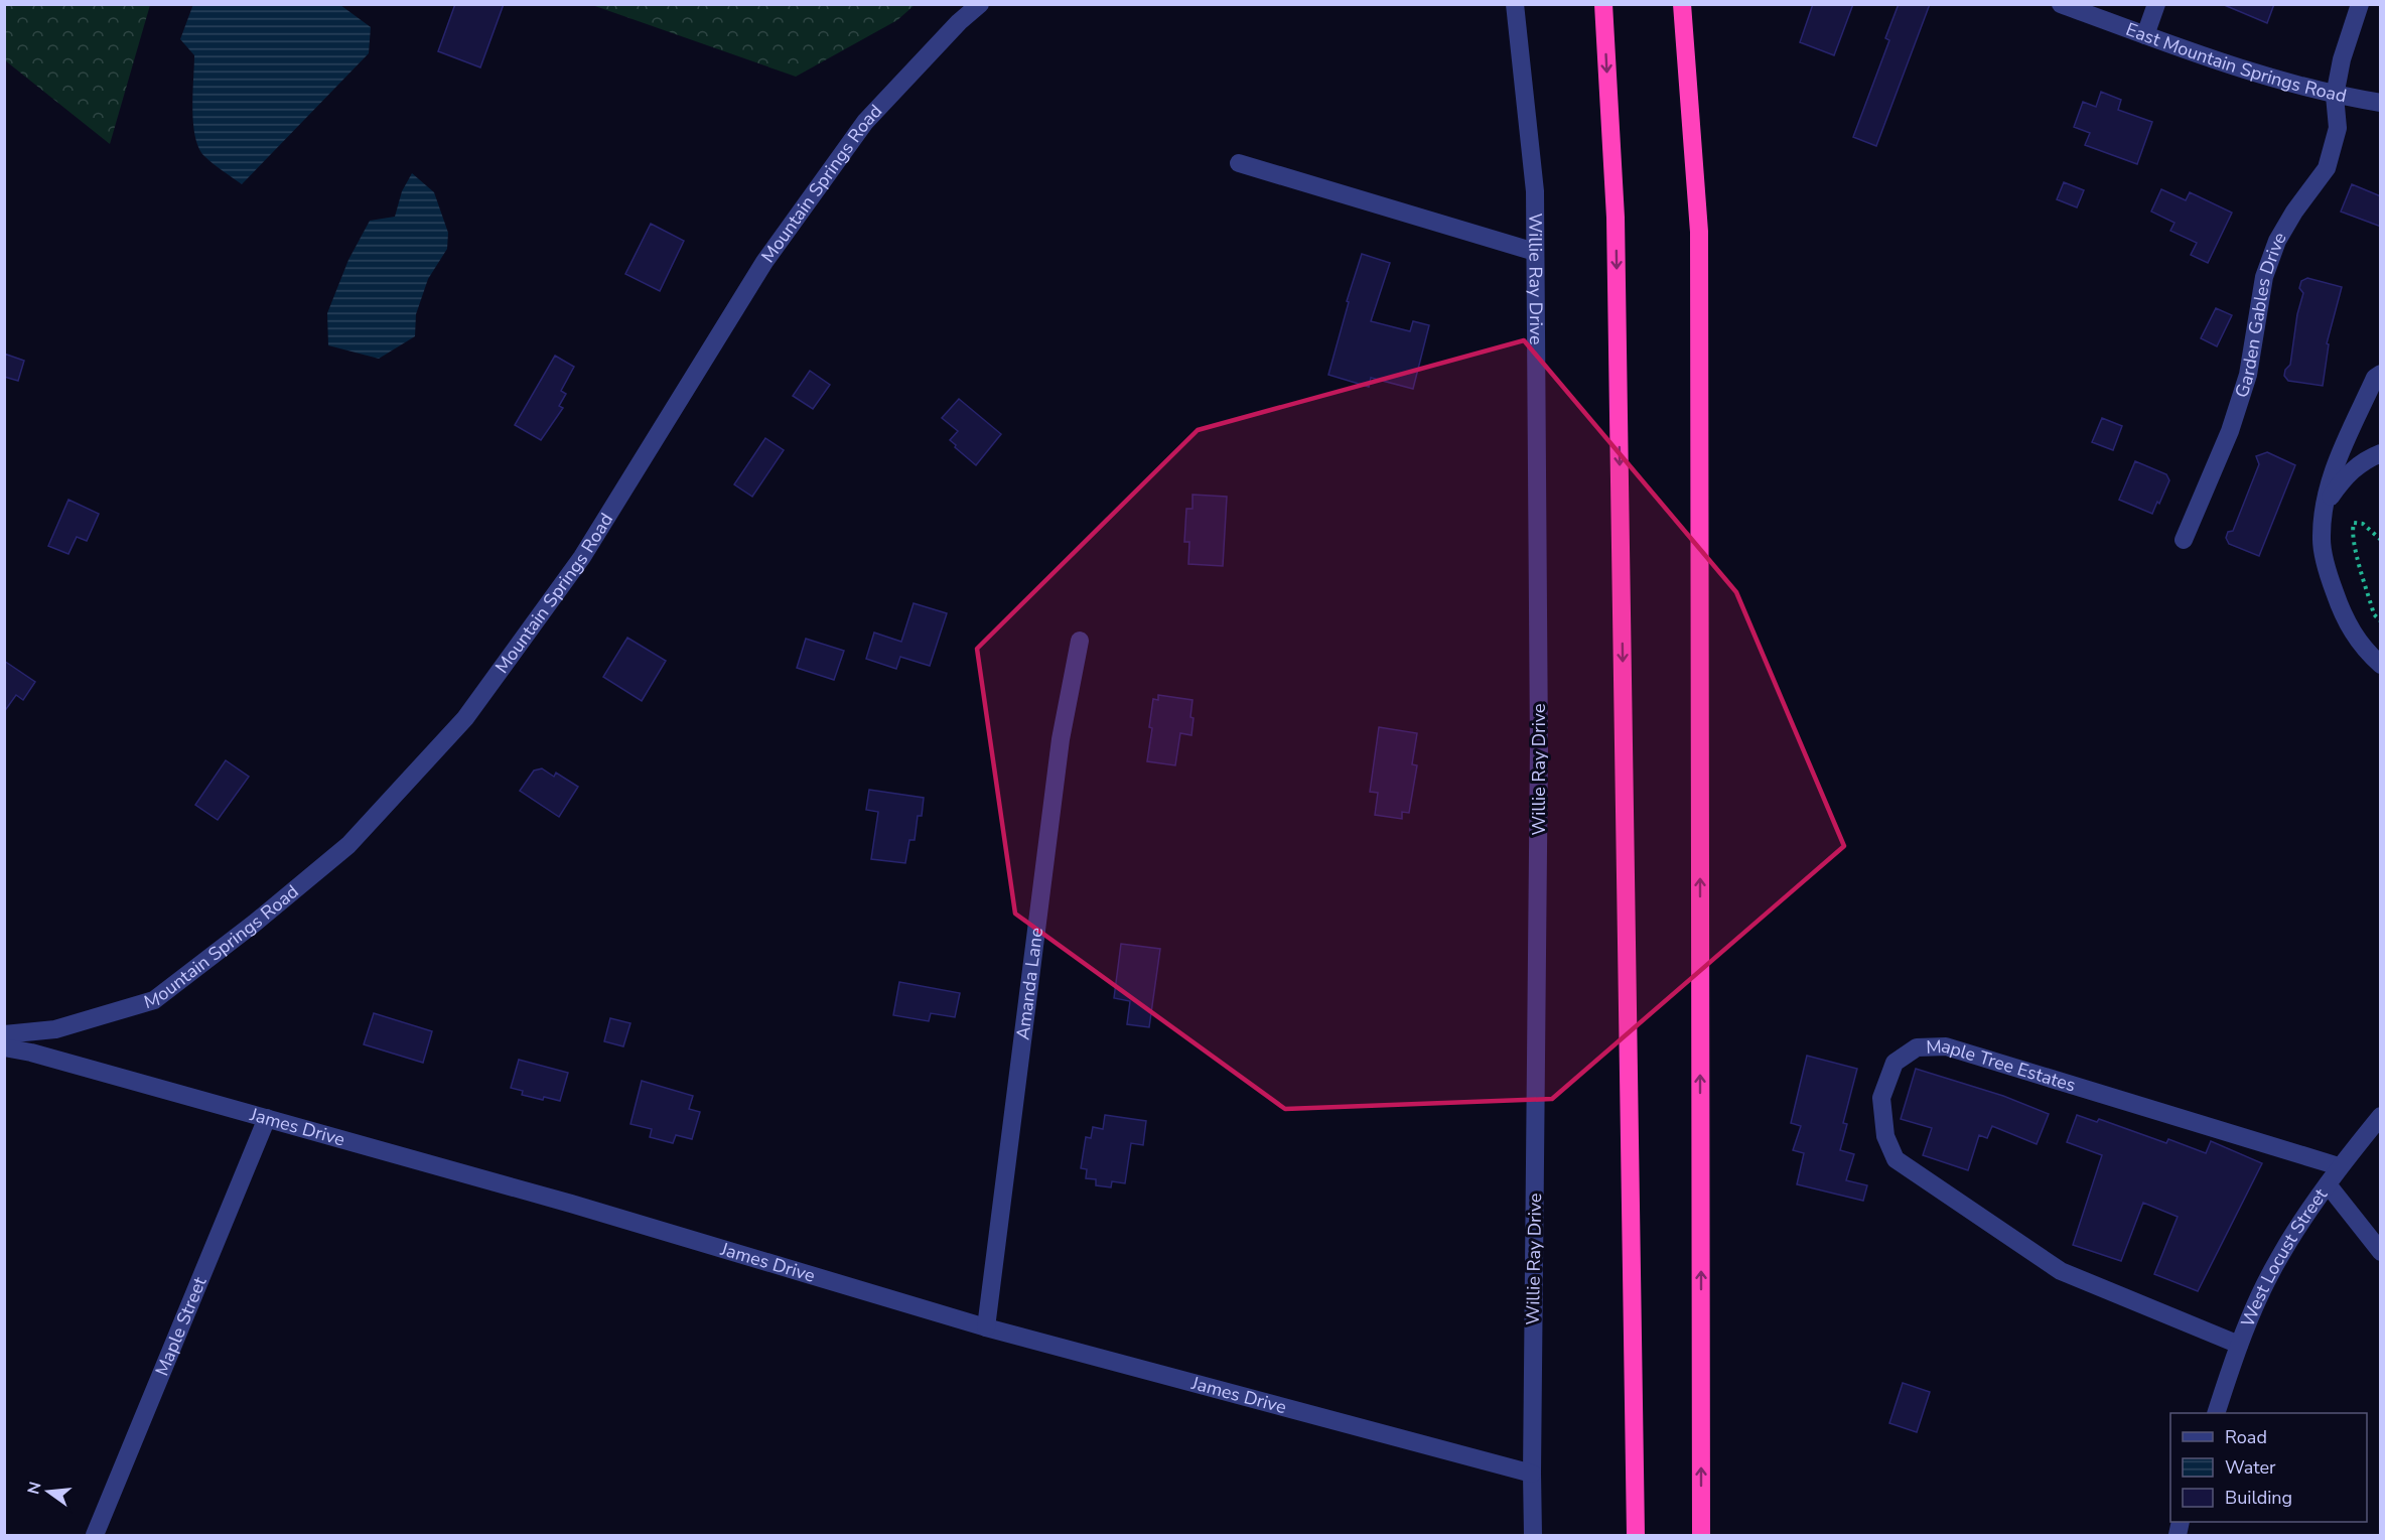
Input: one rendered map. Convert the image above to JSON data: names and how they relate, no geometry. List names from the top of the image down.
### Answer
{
  "streets": {
    "street": [
      "East Mountain Springs Road",
      "Mountain Springs Road",
      "Willie Ray Drive",
      "Garden Gables Drive",
      "Amanda Lane",
      "Maple Tree Estates",
      "James Drive",
      "West Locust Street",
      "Maple Street"
    ]
  },
  "crossings": [
    ["East Mountain Springs Road", "Garden Gables Drive"],
    ["Willie Ray Drive", "James Drive"],
    ["Amanda Lane", "James Drive"],
    ["Maple Tree Estates", "West Locust Street"],
    ["James Drive", "Maple Street"]
  ],
  "legend": ["Road", "Water", "Building"],
  "north": "left"
}
